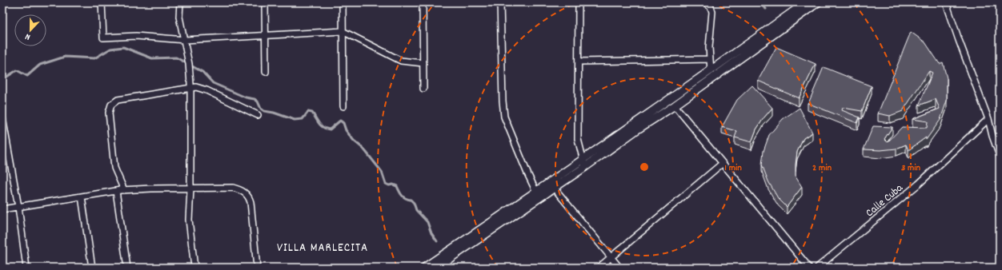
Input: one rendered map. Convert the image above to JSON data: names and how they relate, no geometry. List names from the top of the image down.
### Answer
{
  "streets": {
    "street": ["Calle Cuba"]
  },
  "districts": ["VILLA MARLECITA"],
  "north": "bottom",
  "rings": ["1 min", "2 min", "3 min"]
}
